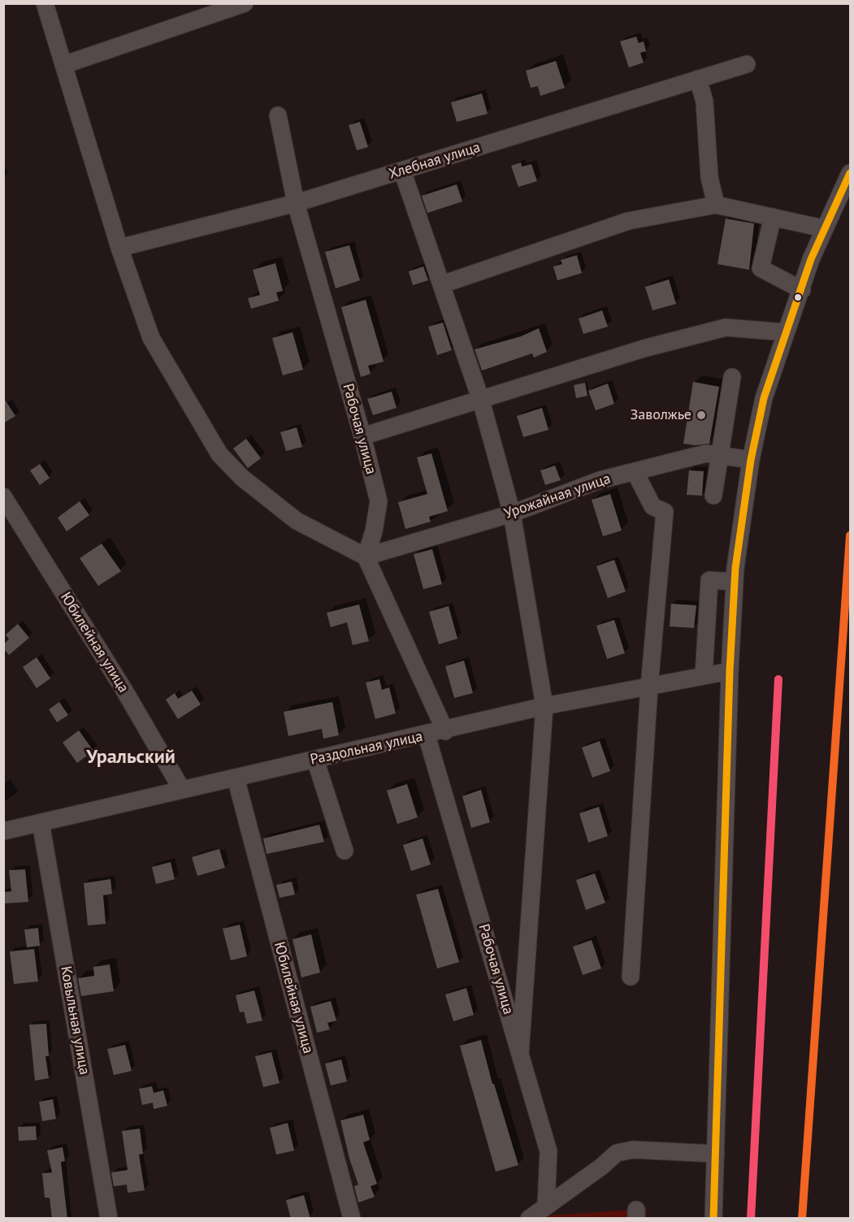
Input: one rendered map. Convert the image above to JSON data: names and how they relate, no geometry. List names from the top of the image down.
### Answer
{
  "streets": {
    "street": [
      "Хлебная улица",
      "Рабочая улица",
      "Урожайная улица",
      "Юбилейная улица",
      "Раздольная улица",
      "Ковыльная улица"
    ]
  },
  "crossings": [
    ["Хлебная улица", "Рабочая улица"],
    ["Рабочая улица", "Урожайная улица"],
    ["Рабочая улица", "Раздольная улица"],
    ["Юбилейная улица", "Раздольная улица"],
    ["Раздольная улица", "Ковыльная улица"]
  ],
  "districts": ["Уральский"],
  "places": ["Заволжье"]
}
